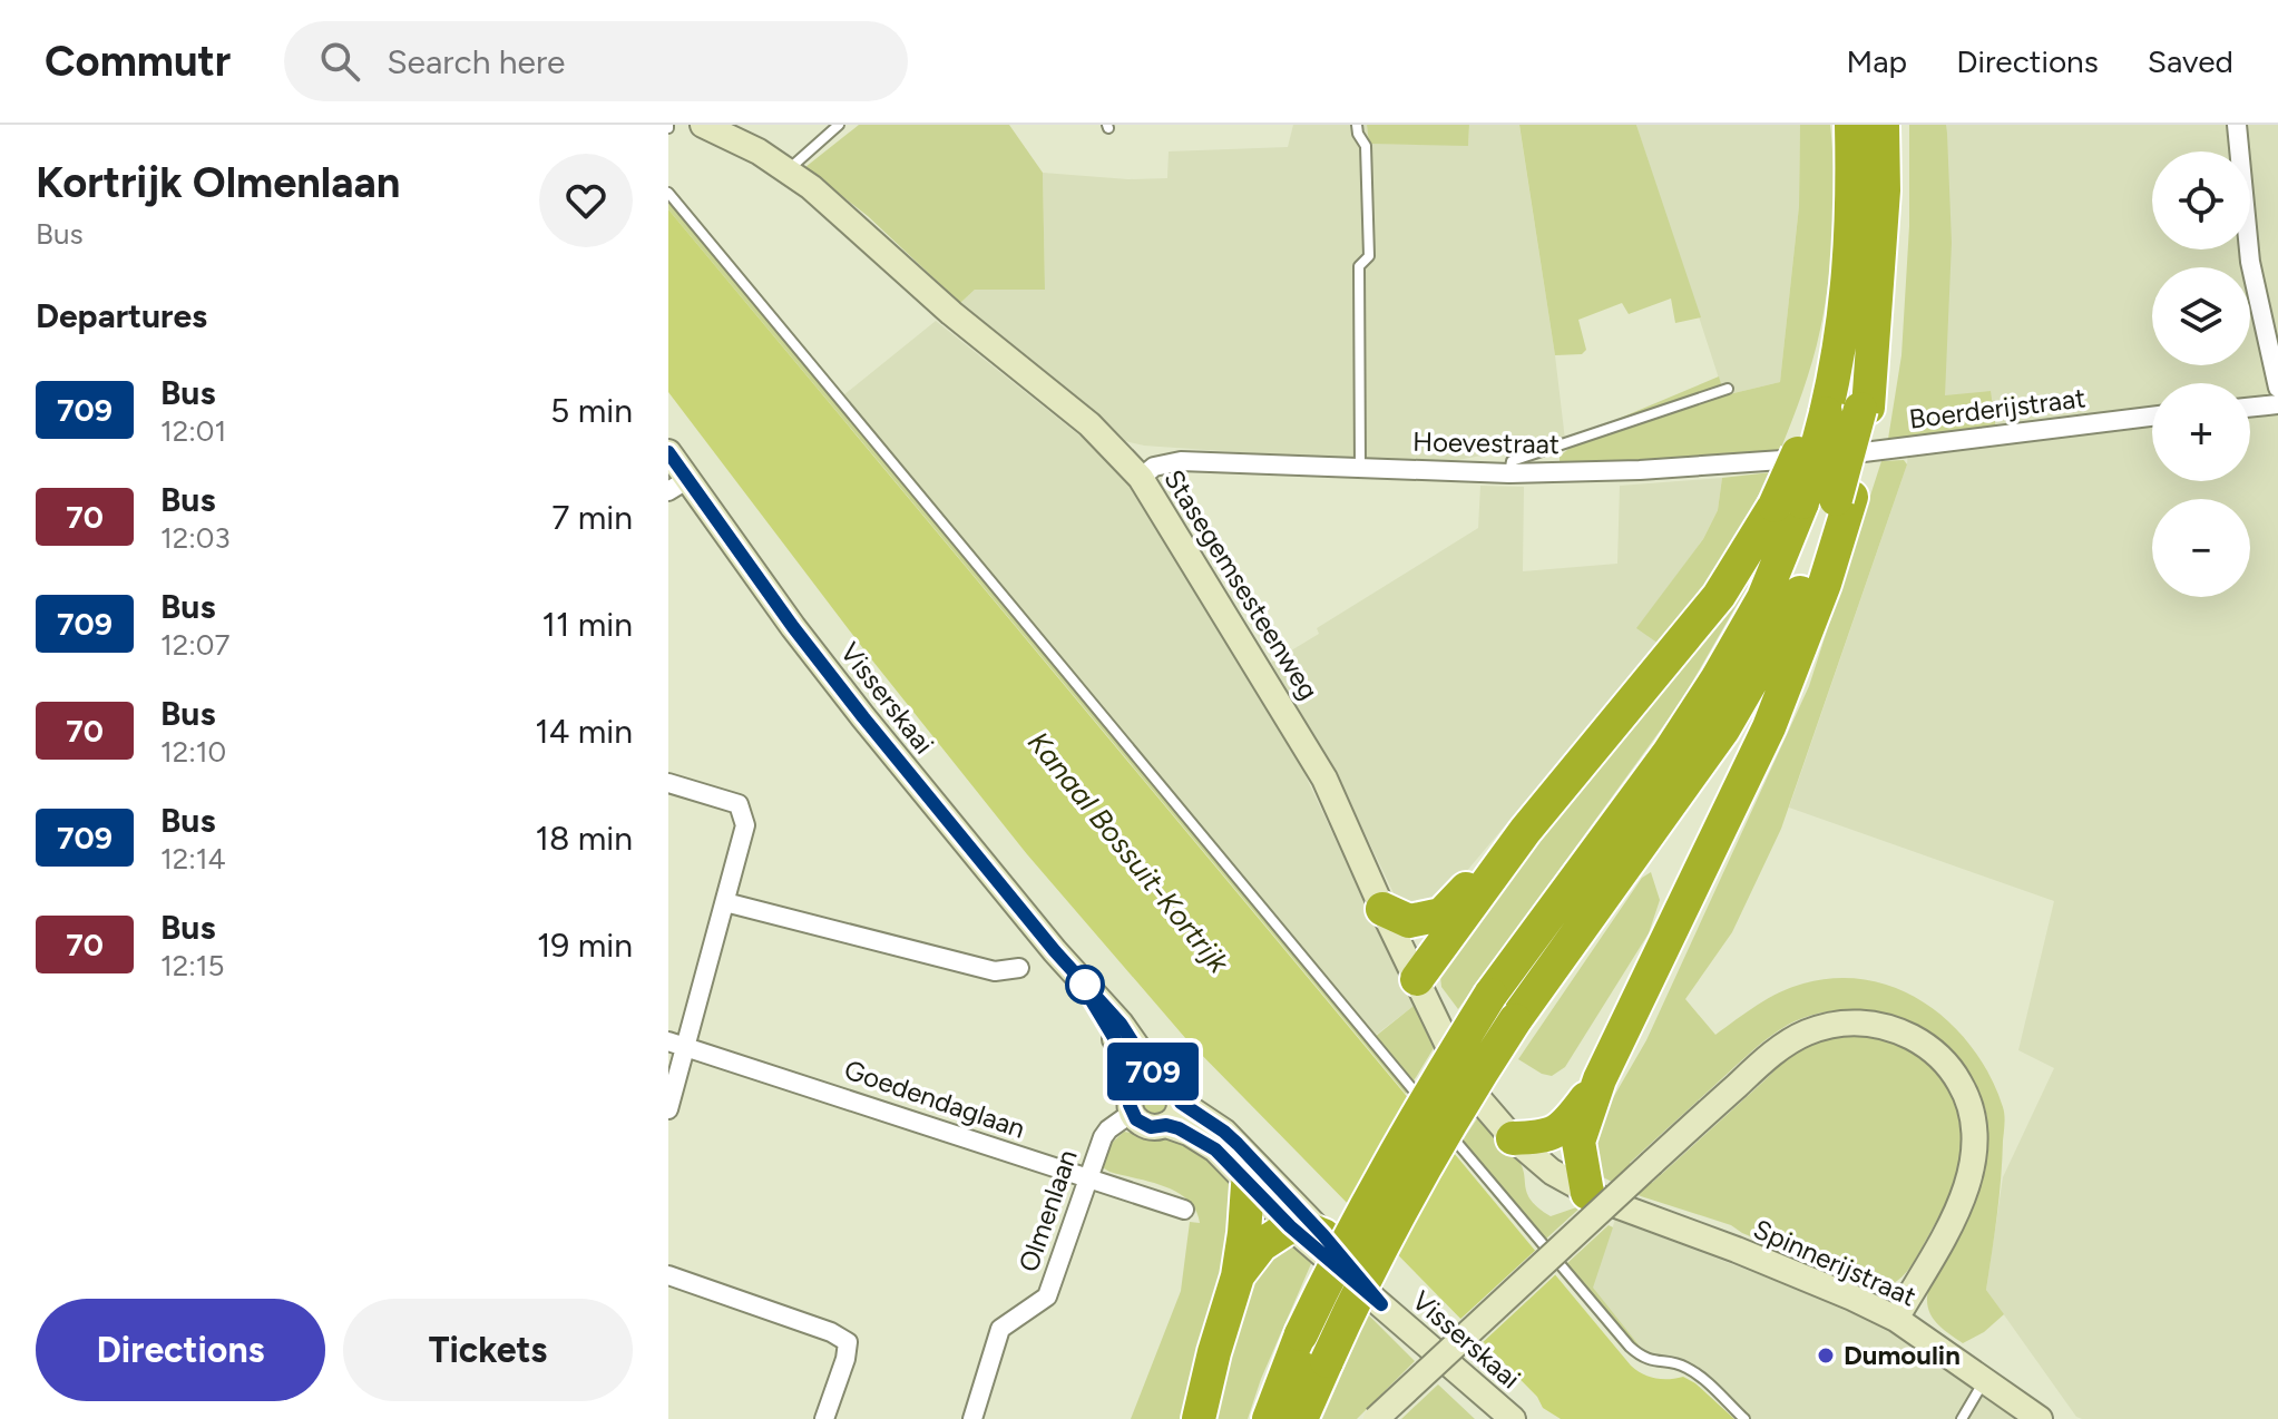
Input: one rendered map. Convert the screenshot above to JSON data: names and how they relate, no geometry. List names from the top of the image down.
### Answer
{
  "streets": {
    "street": [
      "Boerderijstraat",
      "Hoevestraat",
      "Stasegemsesteenweg",
      "Visserskaai",
      "Goedendaglaan",
      "Olmenlaan",
      "Spinnerijstraat"
    ]
  },
  "crossings": [
    ["Boerderijstraat", "Hoevestraat"],
    ["Hoevestraat", "Stasegemsesteenweg"],
    ["Stasegemsesteenweg", "Spinnerijstraat"],
    ["Visserskaai", "Olmenlaan"],
    ["Goedendaglaan", "Olmenlaan"]
  ],
  "water": ["Kanaal Bossuit-Kortrijk"],
  "places": ["Dumoulin"],
  "lines": ["bus line 709"],
  "page": {
    "header": "Commutr",
    "search": "Search here",
    "nav": ["Map", "Directions", "Saved"],
    "heading": [
      ["Kortrijk Olmenlaan", "Bus"],
      "Departures"
    ],
    "on_map": "709",
    "map_buttons": ["+", "−"],
    "list": [
      {
        "mark": "709",
        "name": "Bus",
        "note": "12:01",
        "value": "5 min"
      },
      {
        "mark": "70",
        "name": "Bus",
        "note": "12:03",
        "value": "7 min"
      },
      {
        "mark": "709",
        "name": "Bus",
        "note": "12:07",
        "value": "11 min"
      },
      {
        "mark": "70",
        "name": "Bus",
        "note": "12:10",
        "value": "14 min"
      },
      {
        "mark": "709",
        "name": "Bus",
        "note": "12:14",
        "value": "18 min"
      },
      {
        "mark": "70",
        "name": "Bus",
        "note": "12:15",
        "value": "19 min"
      }
    ],
    "buttons": ["Directions", "Tickets"]
  }
}
